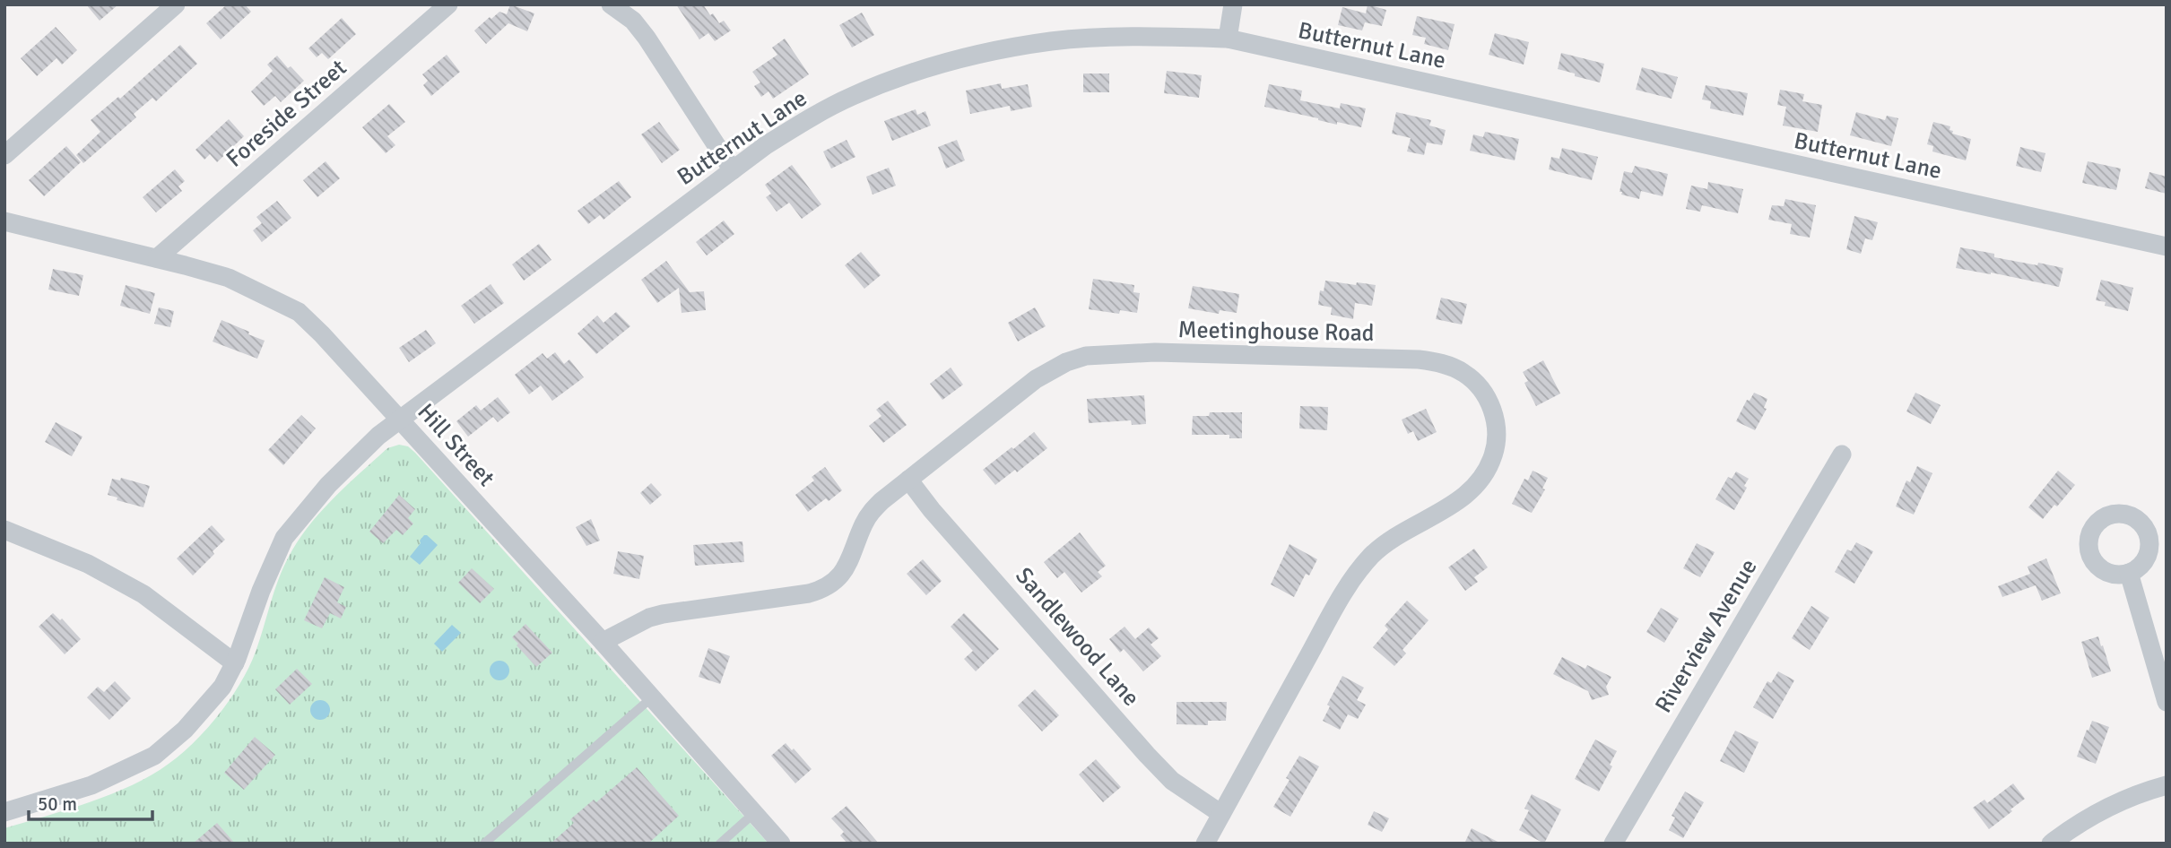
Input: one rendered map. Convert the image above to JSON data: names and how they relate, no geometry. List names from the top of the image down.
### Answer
{
  "streets": {
    "street": [
      "Butternut Lane",
      "Foreside Street",
      "Meetinghouse Road",
      "Hill Street",
      "Riverview Avenue",
      "Sandlewood Lane"
    ]
  },
  "crossings": [
    ["Butternut Lane", "Hill Street"],
    ["Foreside Street", "Hill Street"],
    ["Meetinghouse Road", "Hill Street"],
    ["Meetinghouse Road", "Sandlewood Lane"]
  ],
  "scale_bar": "50 m"
}
